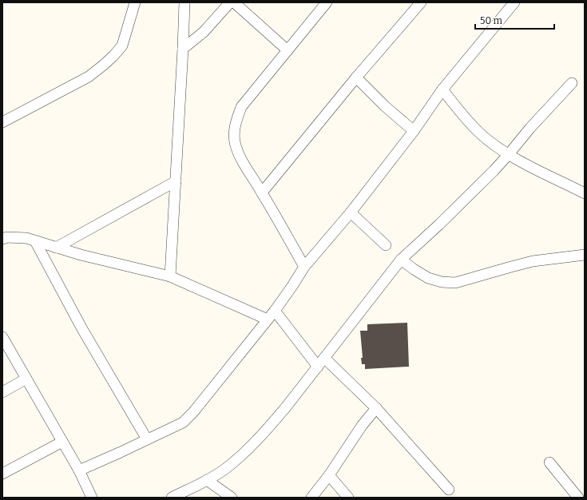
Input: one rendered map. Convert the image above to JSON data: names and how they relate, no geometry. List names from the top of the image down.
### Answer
{
  "scale_bar": "50 m"
}
